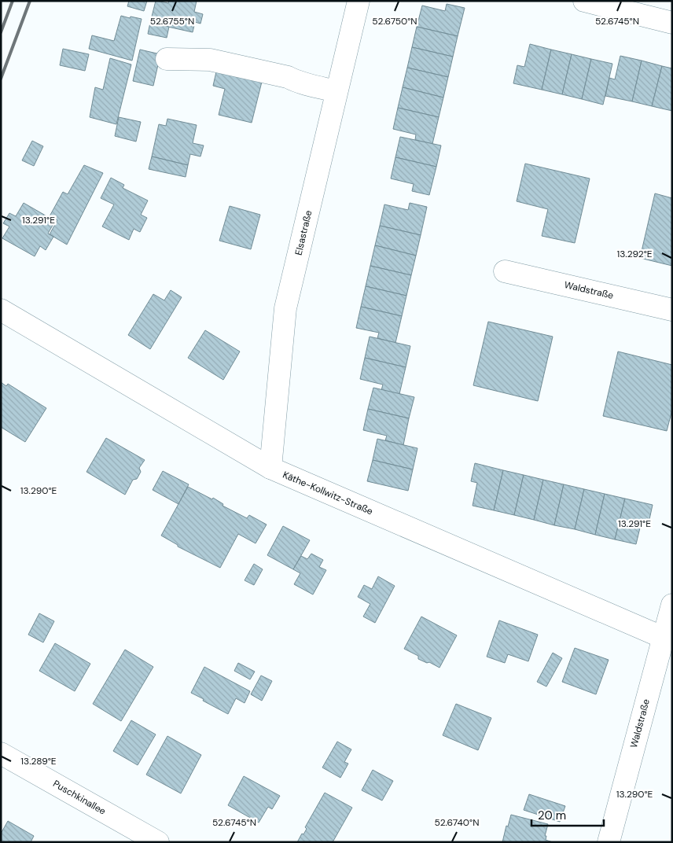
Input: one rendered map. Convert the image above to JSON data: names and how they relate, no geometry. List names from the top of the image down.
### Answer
{
  "streets": {
    "street": [
      "Elsastraße",
      "Waldstraße",
      "Käthe-Kollwitz-Straße",
      "Puschkinallee"
    ]
  },
  "crossings": [
    ["Elsastraße", "Käthe-Kollwitz-Straße"],
    ["Waldstraße", "Käthe-Kollwitz-Straße"]
  ],
  "scale_bar": "20 m",
  "coordinates": [
    "52.6755°N",
    "52.6750°N",
    "52.6745°N",
    "13.291°E",
    "13.292°E",
    "13.290°E",
    "13.289°E",
    "52.6740°N"
  ]
}
